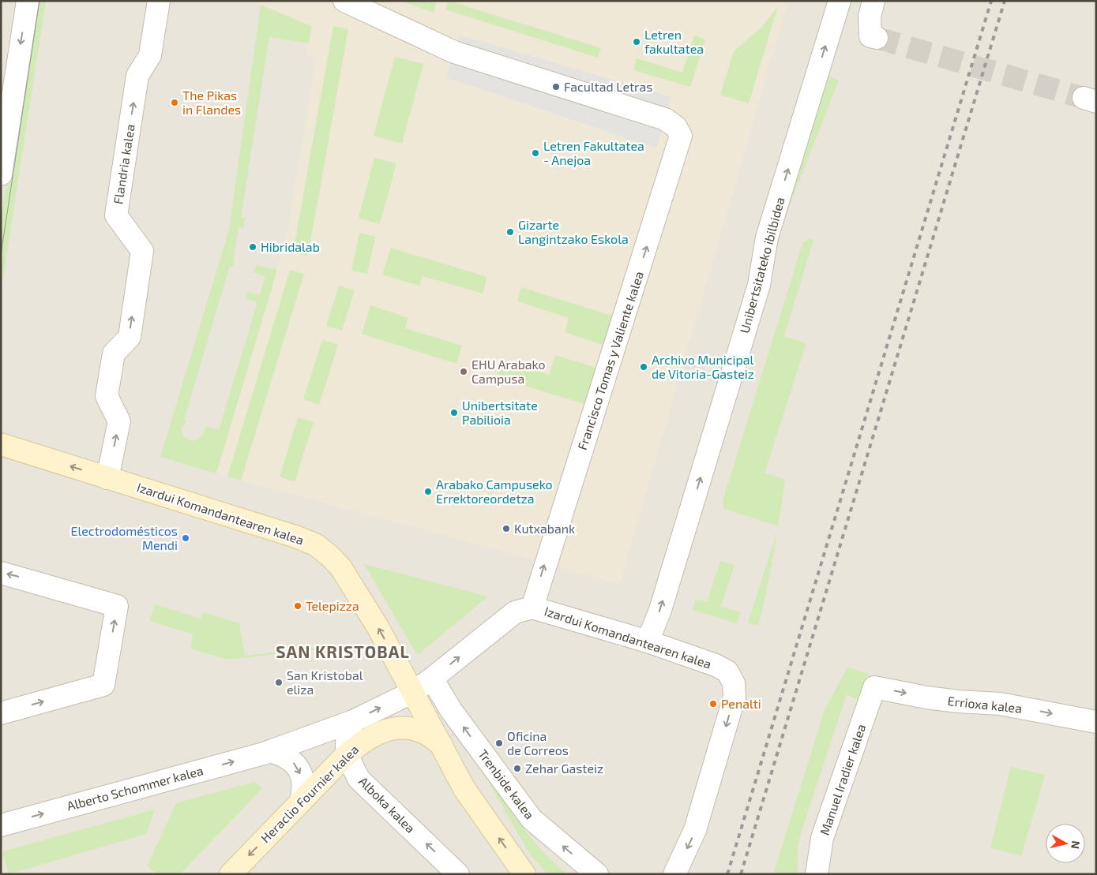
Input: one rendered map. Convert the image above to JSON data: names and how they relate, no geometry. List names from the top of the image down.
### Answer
{
  "streets": {
    "main road": ["Izardui Komandantearen kalea", "Heraclio Fournier kalea"],
    "street": [
      "Flandria kalea",
      "Unibertsitateko ibilbidea",
      "Francisco Tomas y Valiente kalea",
      "Errioxa kalea",
      "Manuel Iradier kalea",
      "Trenbide kalea",
      "Alberto Schommer kalea",
      "Alboka kalea"
    ]
  },
  "crossings": [
    ["Flandria kalea", "Izardui Komandantearen kalea"],
    ["Unibertsitateko ibilbidea", "Izardui Komandantearen kalea"],
    ["Francisco Tomas y Valiente kalea", "Izardui Komandantearen kalea"],
    ["Izardui Komandantearen kalea", "Alberto Schommer kalea"],
    ["Izardui Komandantearen kalea", "Heraclio Fournier kalea"],
    ["Errioxa kalea", "Manuel Iradier kalea"],
    ["Alberto Schommer kalea", "Alboka kalea"],
    ["Heraclio Fournier kalea", "Alboka kalea"]
  ],
  "one_way": [
    "Unibertsitateko ibilbidea",
    "Errioxa kalea",
    "Trenbide kalea",
    "Alberto Schommer kalea",
    "Heraclio Fournier kalea",
    "Alboka kalea"
  ],
  "districts": ["SAN KRISTOBAL"],
  "places": [
    "Letren fakultatea",
    "Facultad Letras",
    "The Pikas in Flandes",
    "Letren Fakultatea - Anejoa",
    "Gizarte Langintzako Eskola",
    "Hibridalab",
    "Archivo Municipal de Vitoria-Gasteiz",
    "EHU Arabako Campusa",
    "Unibertsitate Pabilioia",
    "Arabako Campuseko Errektoreordetza",
    "Kutxabank",
    "Electrodomésticos Mendi",
    "Telepizza",
    "San Kristobal eliza",
    "Penalti",
    "Oficina de Correos",
    "Zehar Gasteiz"
  ],
  "north": "right"
}
